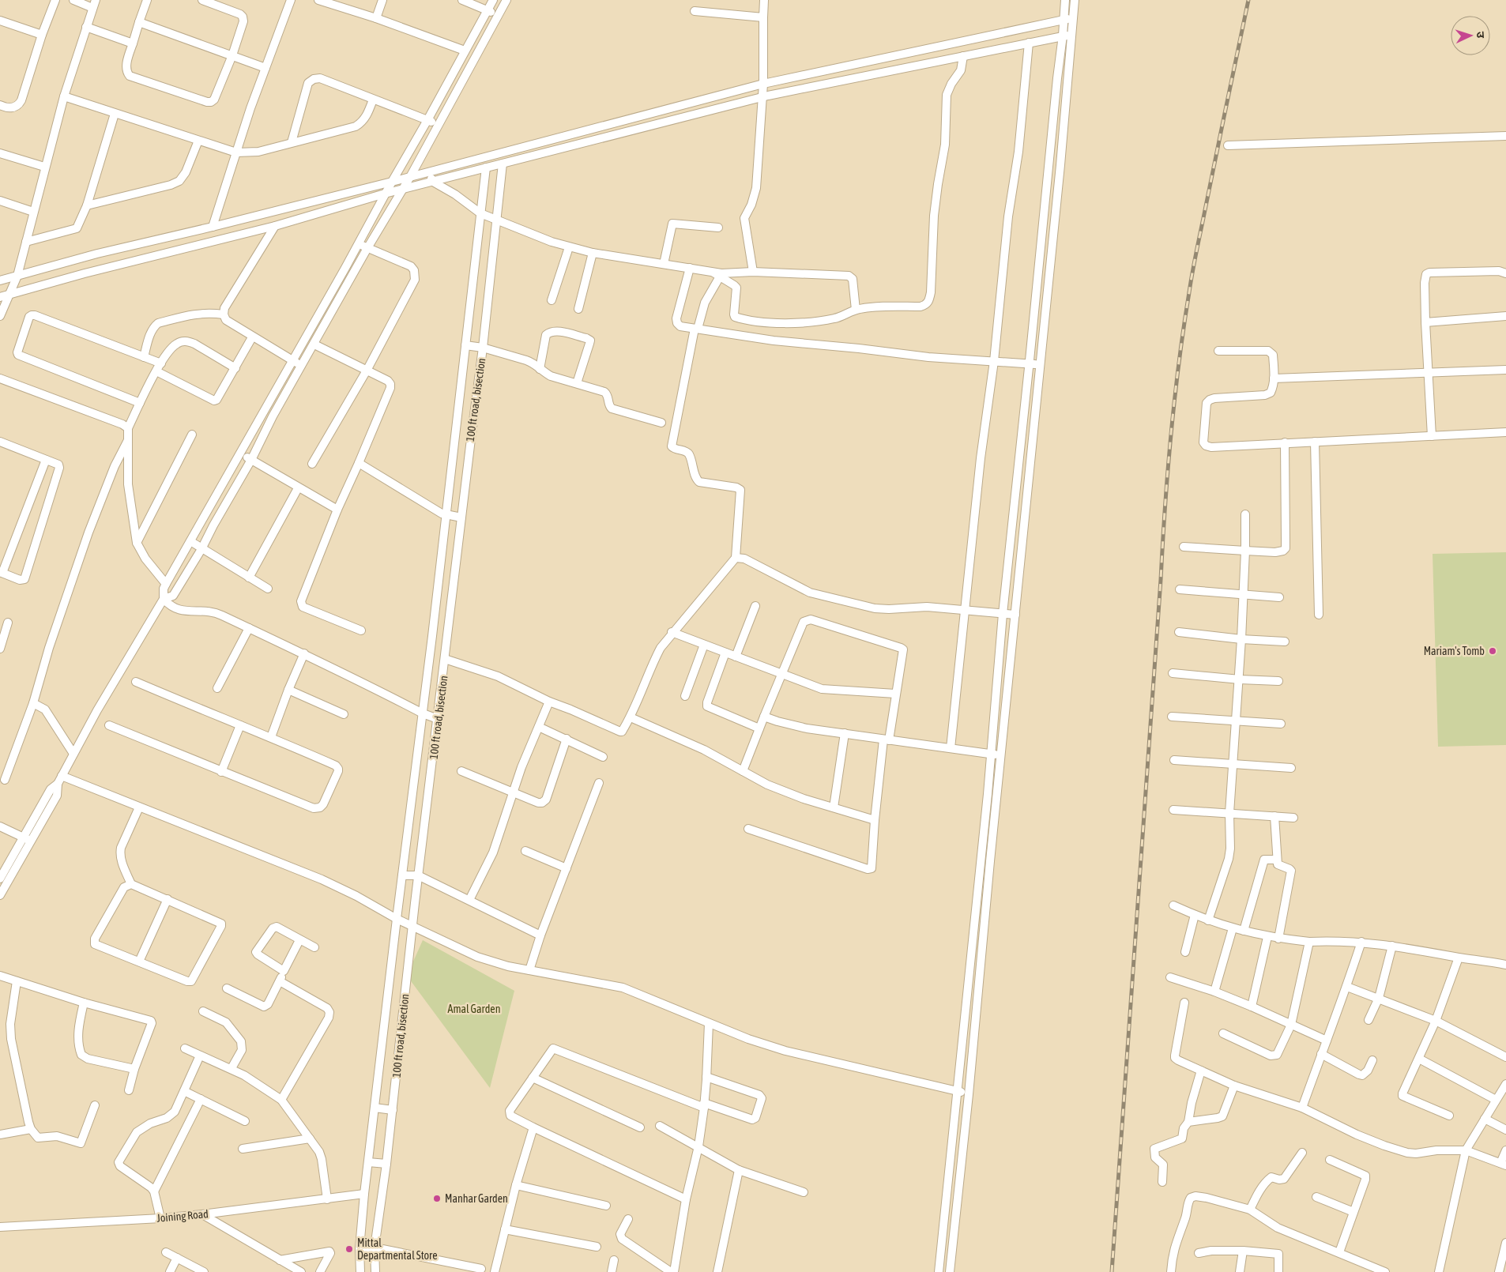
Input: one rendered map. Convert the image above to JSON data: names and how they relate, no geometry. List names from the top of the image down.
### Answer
{
  "streets": {
    "street": ["100 ft road, bisection", "Joining Road"]
  },
  "crossings": [
    ["100 ft road, bisection", "Joining Road"]
  ],
  "parks": ["Amal Garden"],
  "places": ["Mariam's Tomb", "Manhar Garden", "Mittal Departmental Store"],
  "north": "right"
}
